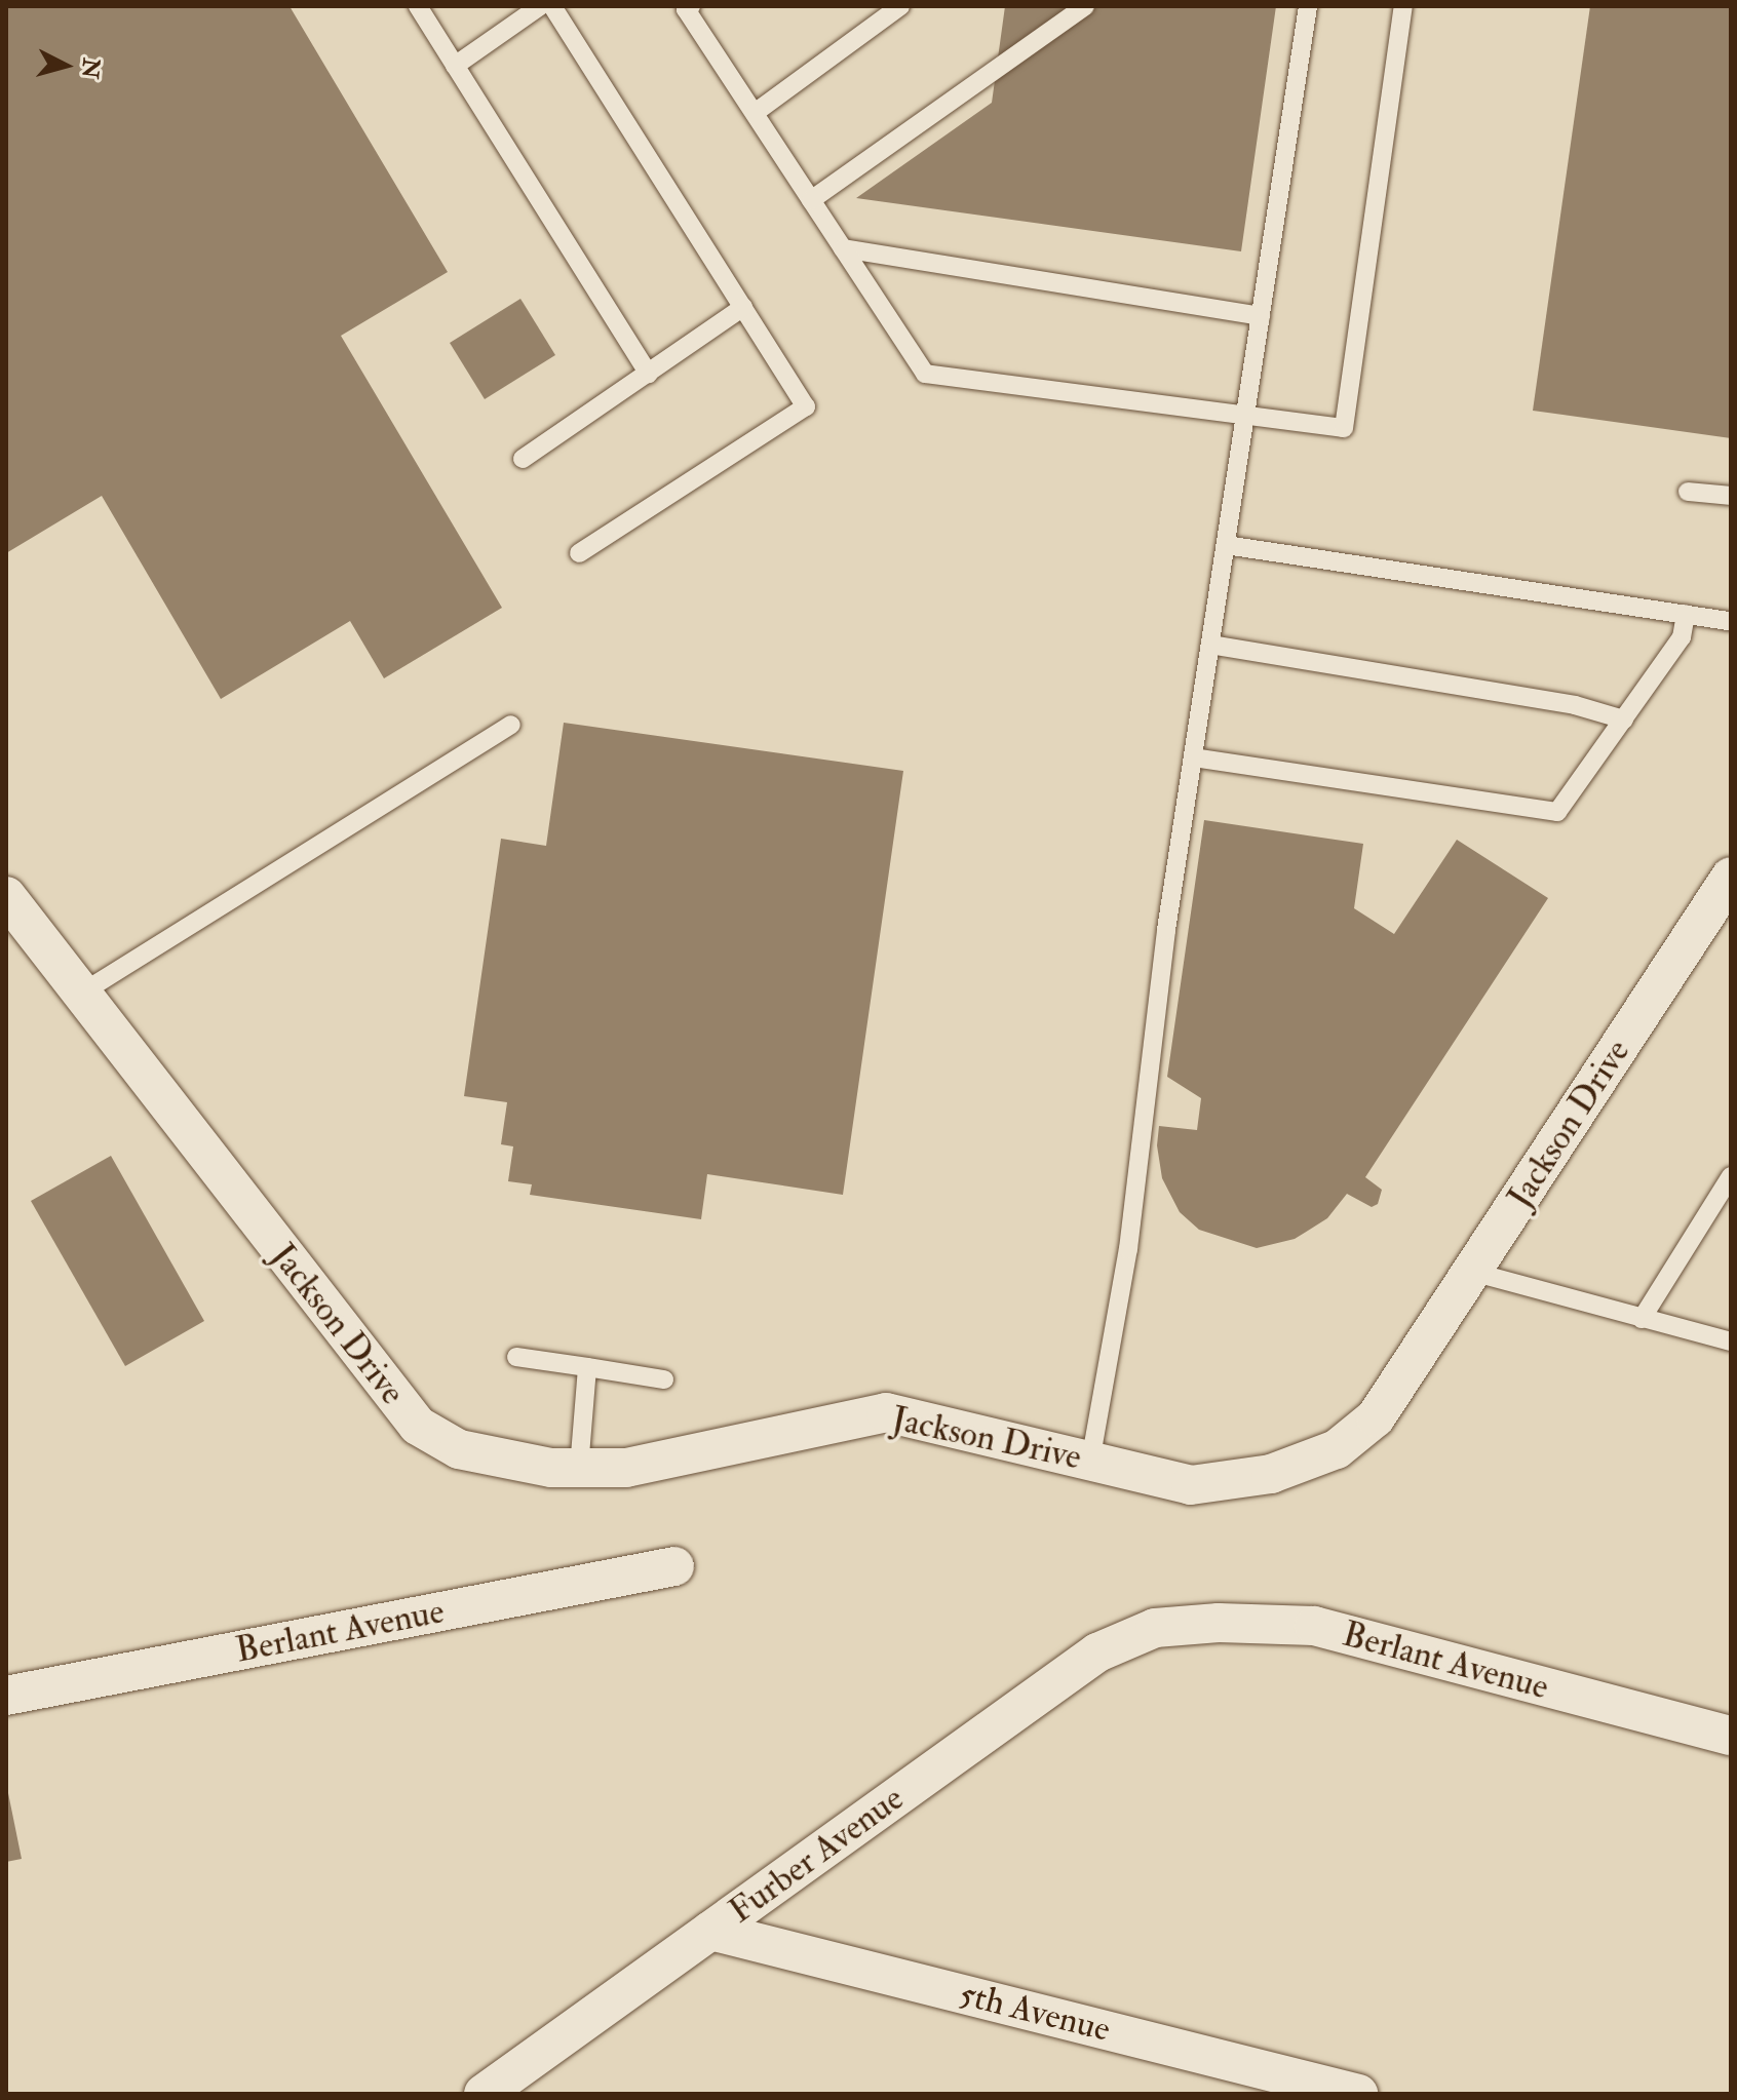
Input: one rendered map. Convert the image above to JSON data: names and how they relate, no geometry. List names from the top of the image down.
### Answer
{
  "streets": {
    "street": [
      "Jackson Drive",
      "Berlant Avenue",
      "Furber Avenue",
      "5th Avenue"
    ]
  },
  "crossings": [
    ["Berlant Avenue", "Furber Avenue"],
    ["Furber Avenue", "5th Avenue"]
  ],
  "north": "right"
}
